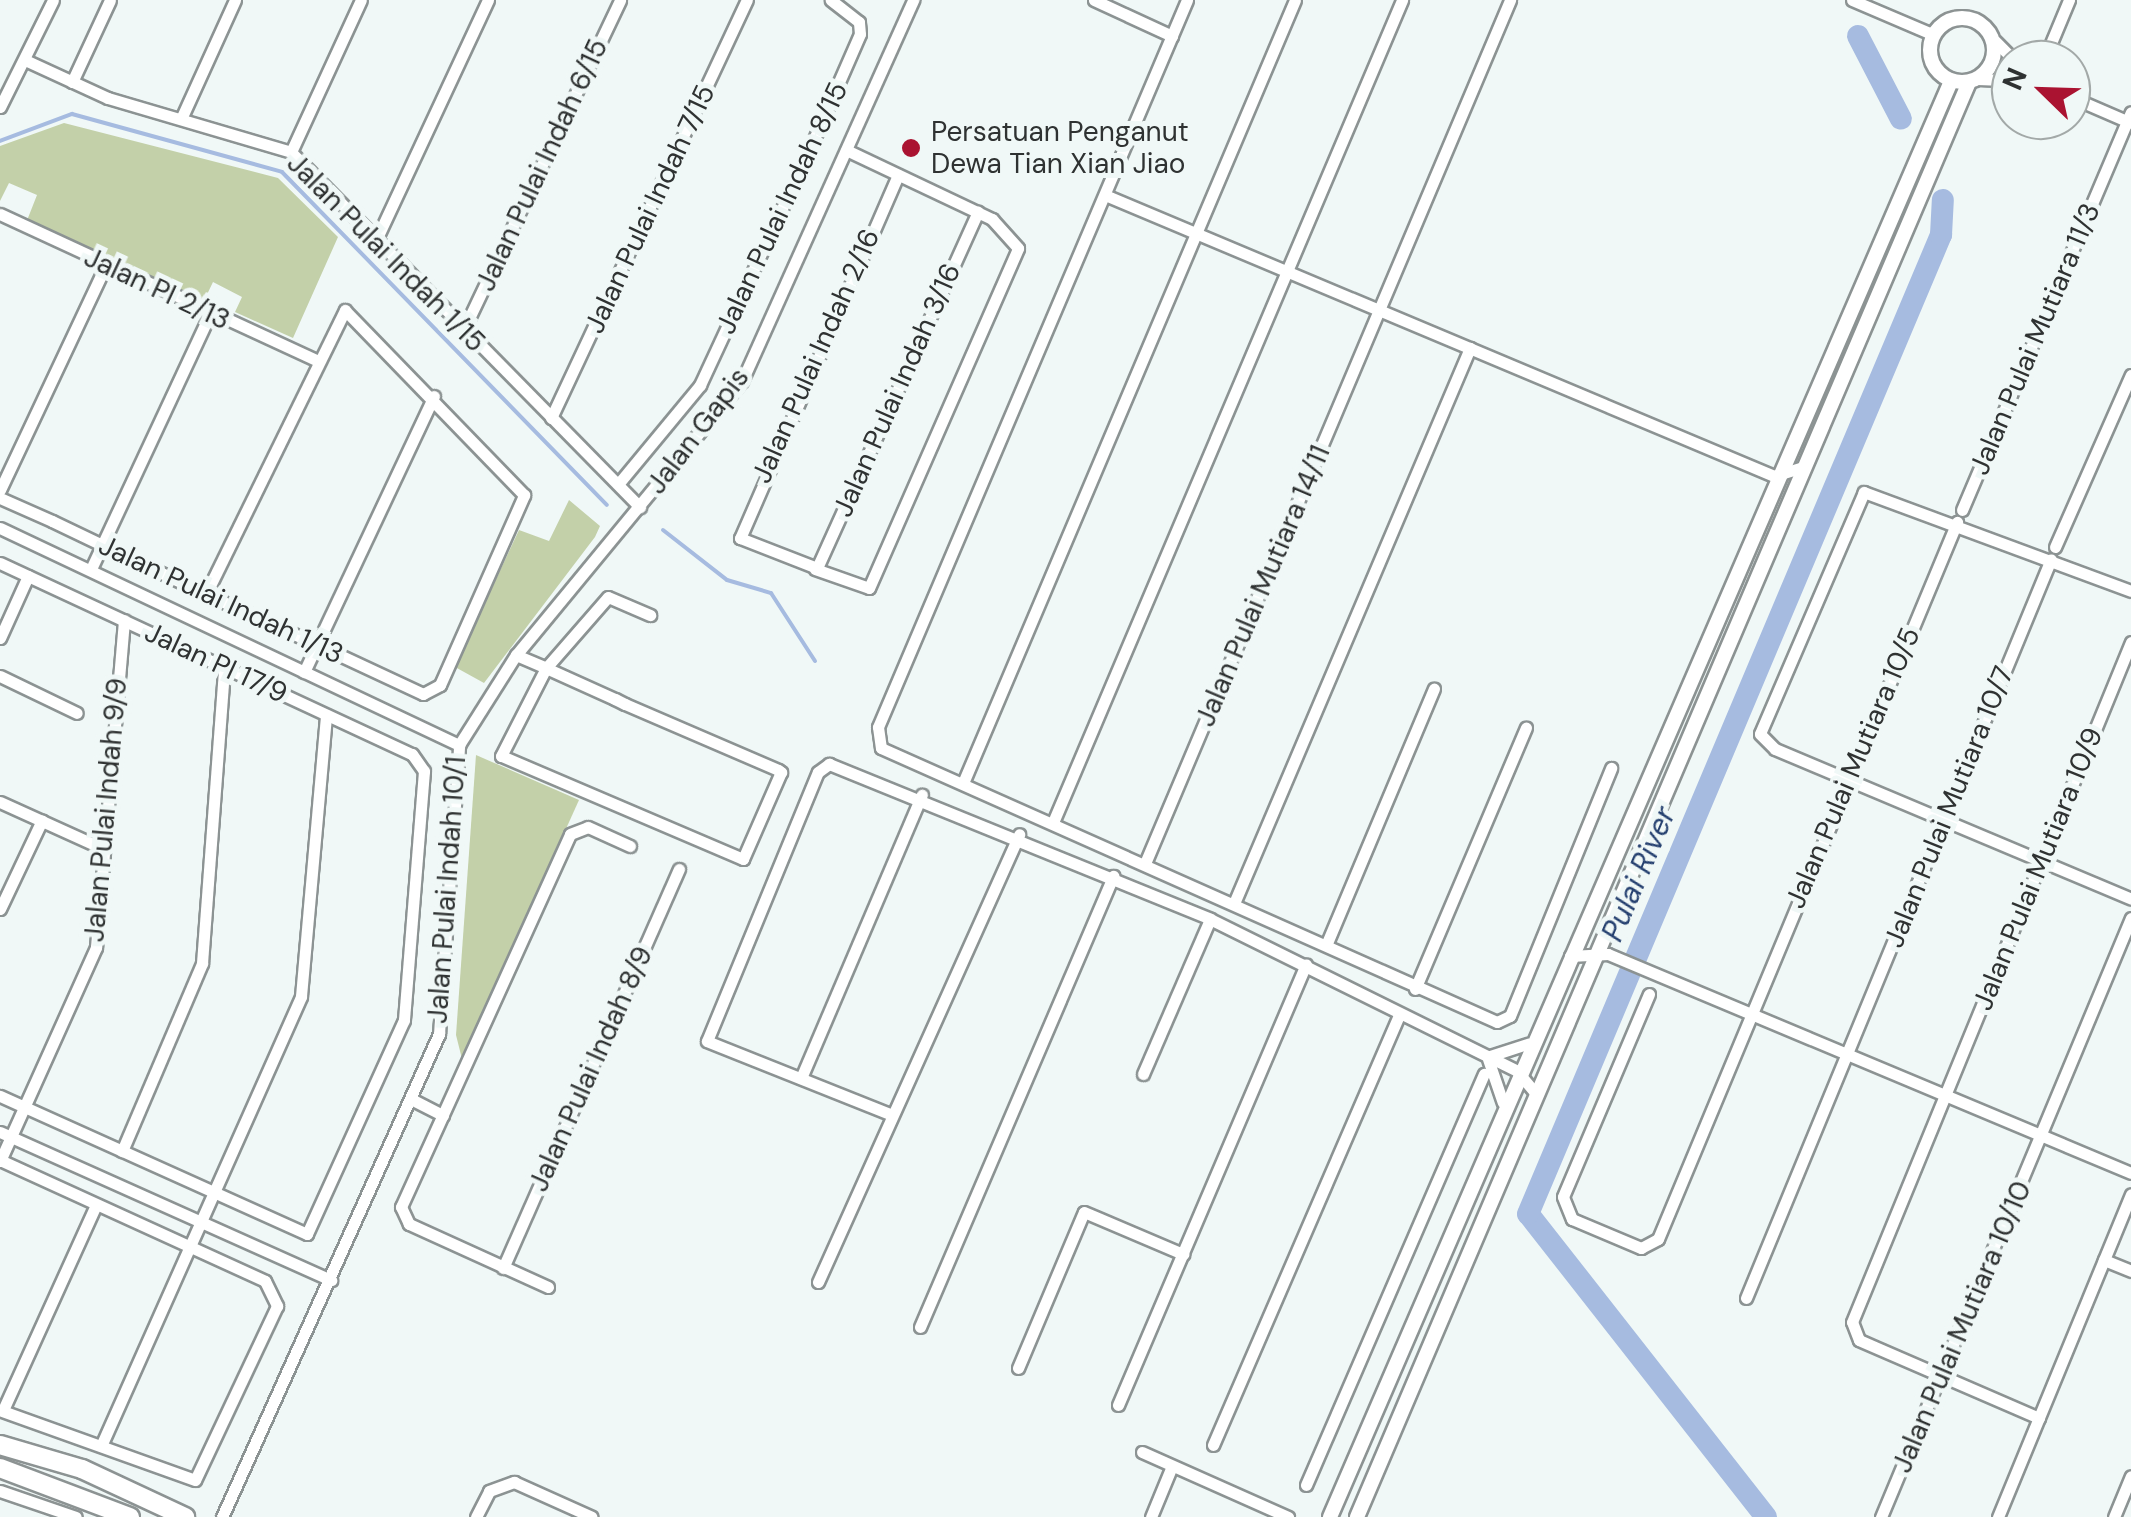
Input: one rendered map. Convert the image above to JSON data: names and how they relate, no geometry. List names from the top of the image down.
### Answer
{
  "streets": {
    "street": [
      "Jalan Pulai Indah 6/15",
      "Jalan Pulai Indah 8/15",
      "Jalan Pulai Indah 7/15",
      "Jalan Pulai Indah 1/15",
      "Jalan PI 2/13",
      "Jalan Pulai Mutiara 11/3",
      "Jalan Pulai Indah 2/16",
      "Jalan Pulai Indah 3/16",
      "Jalan Gapis",
      "Jalan Pulai Mutiara 14/11",
      "Jalan Pulai Indah 1/13",
      "Jalan PI 17/9",
      "Jalan Pulai Mutiara 10/5",
      "Jalan Pulai Mutiara 10/7",
      "Jalan Pulai Indah 9/9",
      "Jalan Pulai Mutiara 10/9",
      "Jalan Pulai Indah 10/1",
      "Jalan Pulai Indah 8/9",
      "Jalan Pulai Mutiara 10/10"
    ]
  },
  "crossings": [
    ["Jalan Pulai Indah 6/15", "Jalan Pulai Indah 1/15"],
    ["Jalan Pulai Indah 8/15", "Jalan Pulai Indah 1/15"],
    ["Jalan Pulai Indah 7/15", "Jalan Pulai Indah 1/15"],
    ["Jalan Pulai Indah 1/15", "Jalan Gapis"],
    ["Jalan Pulai Mutiara 11/3", "Jalan Pulai Mutiara 10/5"],
    ["Jalan Pulai Indah 2/16", "Jalan Pulai Indah 3/16"],
    ["Jalan Gapis", "Jalan Pulai Indah 10/1"],
    ["Jalan PI 17/9", "Jalan Pulai Indah 9/9"],
    ["Jalan Pulai Mutiara 10/9", "Jalan Pulai Mutiara 10/10"],
    ["Jalan Pulai Indah 10/1", "Jalan Pulai Indah 8/9"]
  ],
  "water": ["Pulai River"],
  "places": ["Persatuan Penganut Dewa Tian Xian Jiao"],
  "north": "top left"
}
